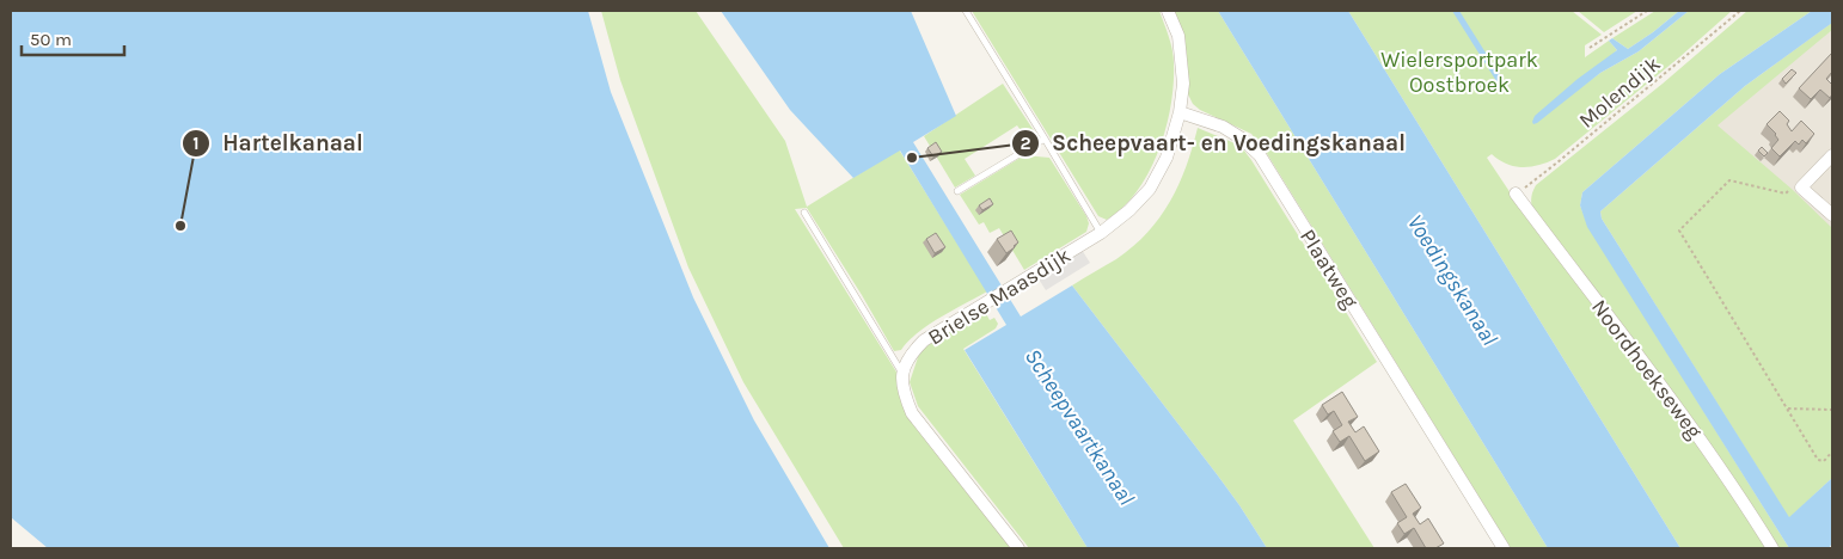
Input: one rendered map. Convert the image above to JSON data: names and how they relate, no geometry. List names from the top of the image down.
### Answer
{
  "streets": {
    "street": ["Plaatweg", "Brielse Maasdijk", "Noordhoekseweg"],
    "path": ["Molendijk"]
  },
  "crossings": [
    ["Molendijk", "Noordhoekseweg"],
    ["Plaatweg", "Brielse Maasdijk"]
  ],
  "water": ["Voedingskanaal", "Scheepvaartkanaal"],
  "parks": ["Wielersportpark Oostbroek"],
  "places": ["Scheepvaart- en Voedingskanaal", "Hartelkanaal"],
  "scale_bar": "50 m"
}
